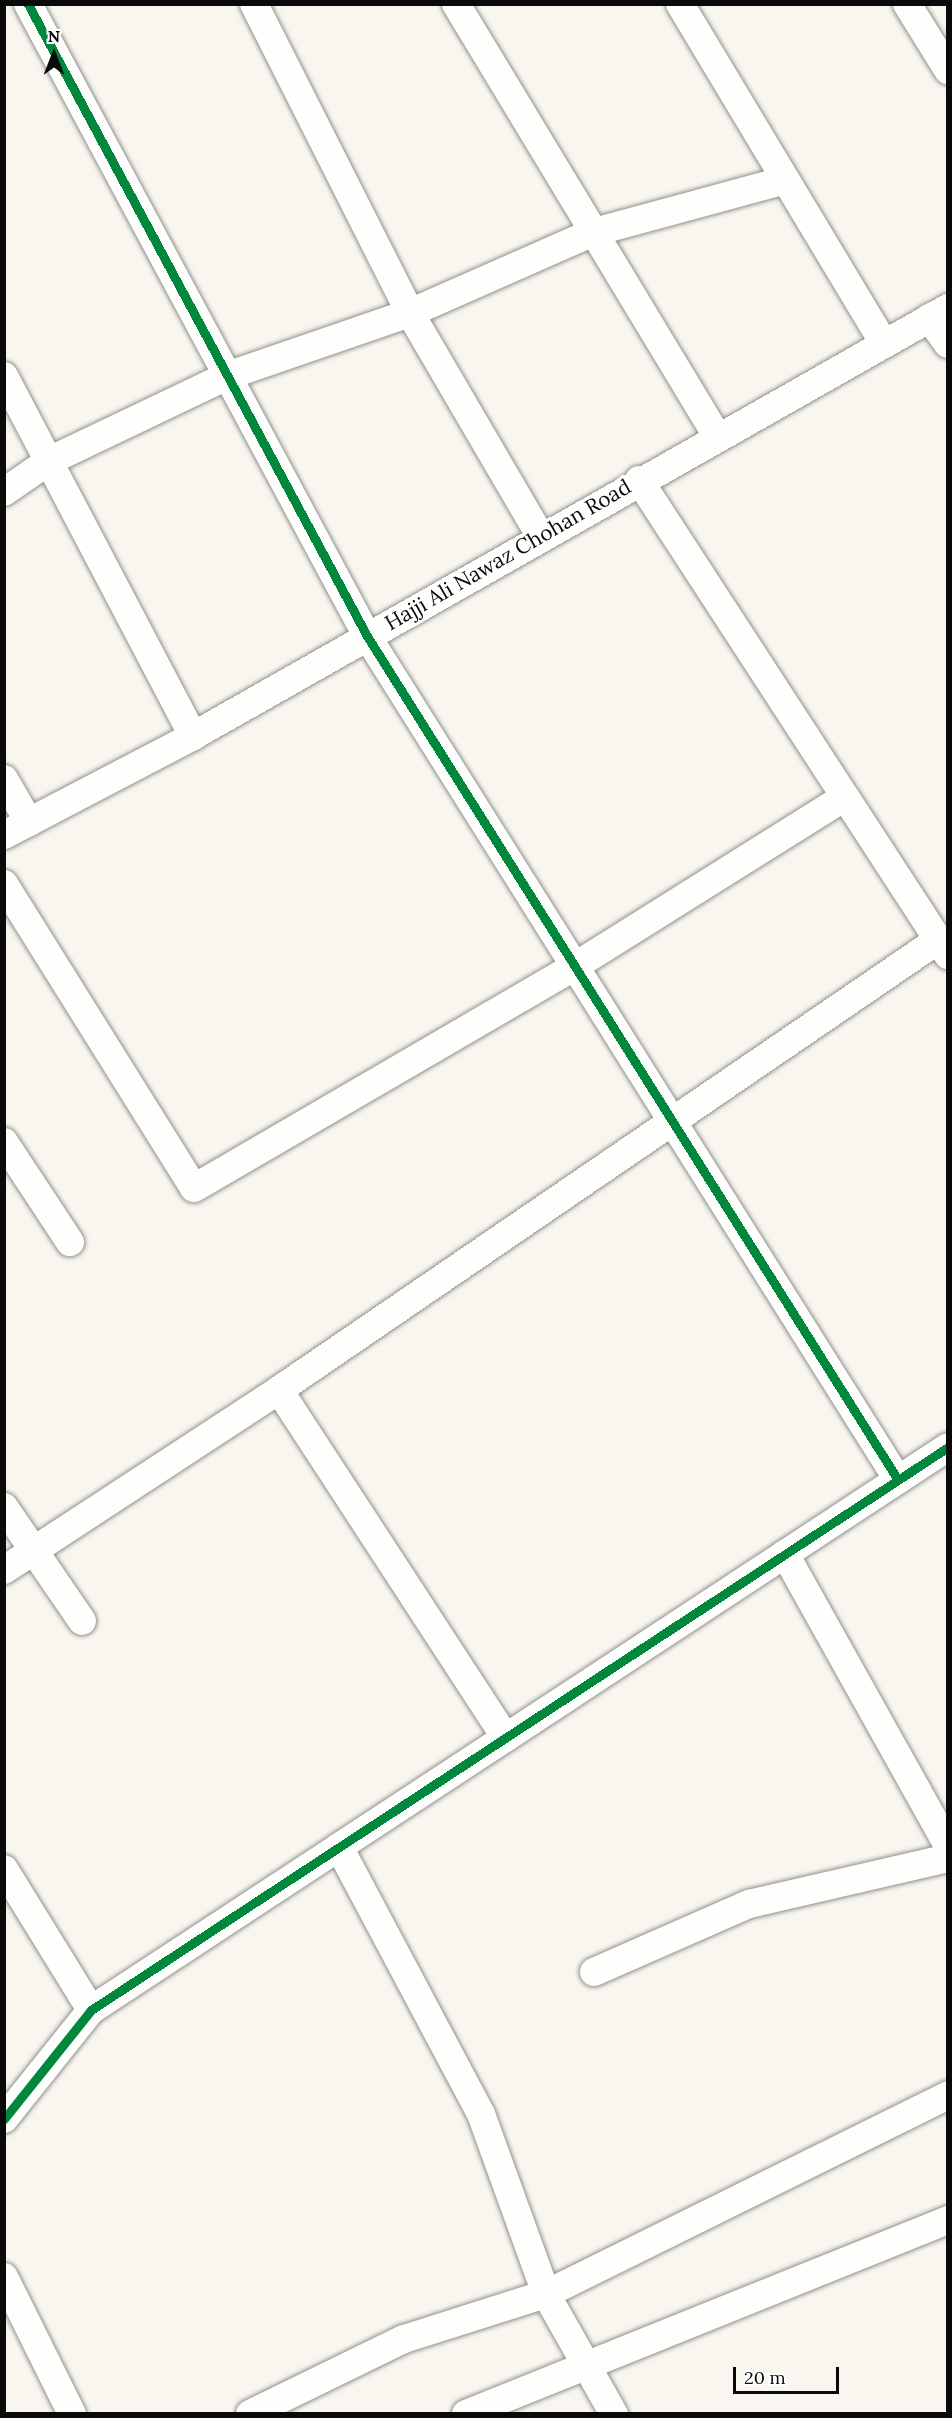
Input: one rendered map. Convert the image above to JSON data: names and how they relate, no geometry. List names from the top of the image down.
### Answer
{
  "streets": {
    "street": ["Hajji Ali Nawaz Chohan Road"]
  },
  "scale_bar": "20 m",
  "north": "top"
}
